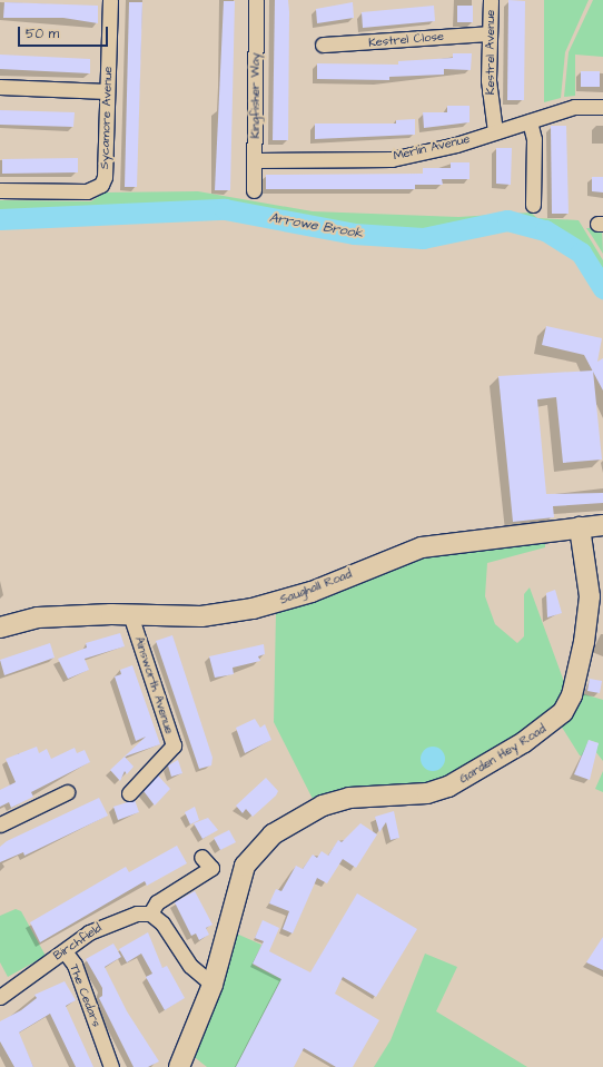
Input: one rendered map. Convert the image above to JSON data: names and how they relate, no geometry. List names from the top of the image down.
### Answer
{
  "streets": {
    "street": [
      "Kestrel Close",
      "Kestrel Avenue",
      "Kingfisher Way",
      "Sycamore Avenue",
      "Merlin Avenue",
      "Saughall Road",
      "Ainsworth Avenue",
      "Garden Hey Road",
      "Birchfield",
      "The Cedars"
    ]
  },
  "crossings": [
    ["Kestrel Close", "Kestrel Avenue"],
    ["Kestrel Avenue", "Merlin Avenue"],
    ["Kingfisher Way", "Merlin Avenue"],
    ["Saughall Road", "Ainsworth Avenue"],
    ["Saughall Road", "Garden Hey Road"],
    ["Birchfield", "The Cedars"]
  ],
  "water": ["Arrowe Brook"],
  "scale_bar": "50 m"
}
